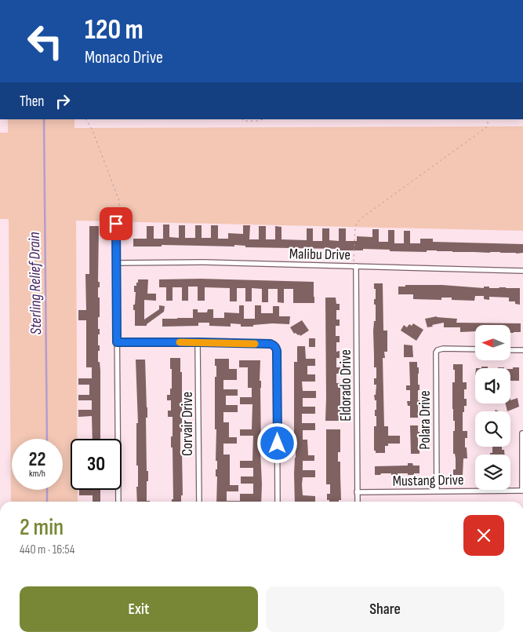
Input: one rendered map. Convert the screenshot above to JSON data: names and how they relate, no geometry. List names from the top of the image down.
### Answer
{
  "streets": {
    "street": [
      "Malibu Drive",
      "Eldorado Drive",
      "Polara Drive",
      "Corvair Drive",
      "Mustang Drive"
    ]
  },
  "crossings": [
    ["Malibu Drive", "Eldorado Drive"],
    ["Eldorado Drive", "Mustang Drive"],
    ["Polara Drive", "Mustang Drive"]
  ],
  "water": ["Sterling Relief Drain"],
  "north": "left",
  "page": {
    "turn": ["120 m", "Monaco Drive"],
    "then": "Then",
    "speed": "22 km/h",
    "limit": "30",
    "heading": ["2 min", "440 m · 16:54"],
    "buttons": ["Exit", "Share"]
  }
}
